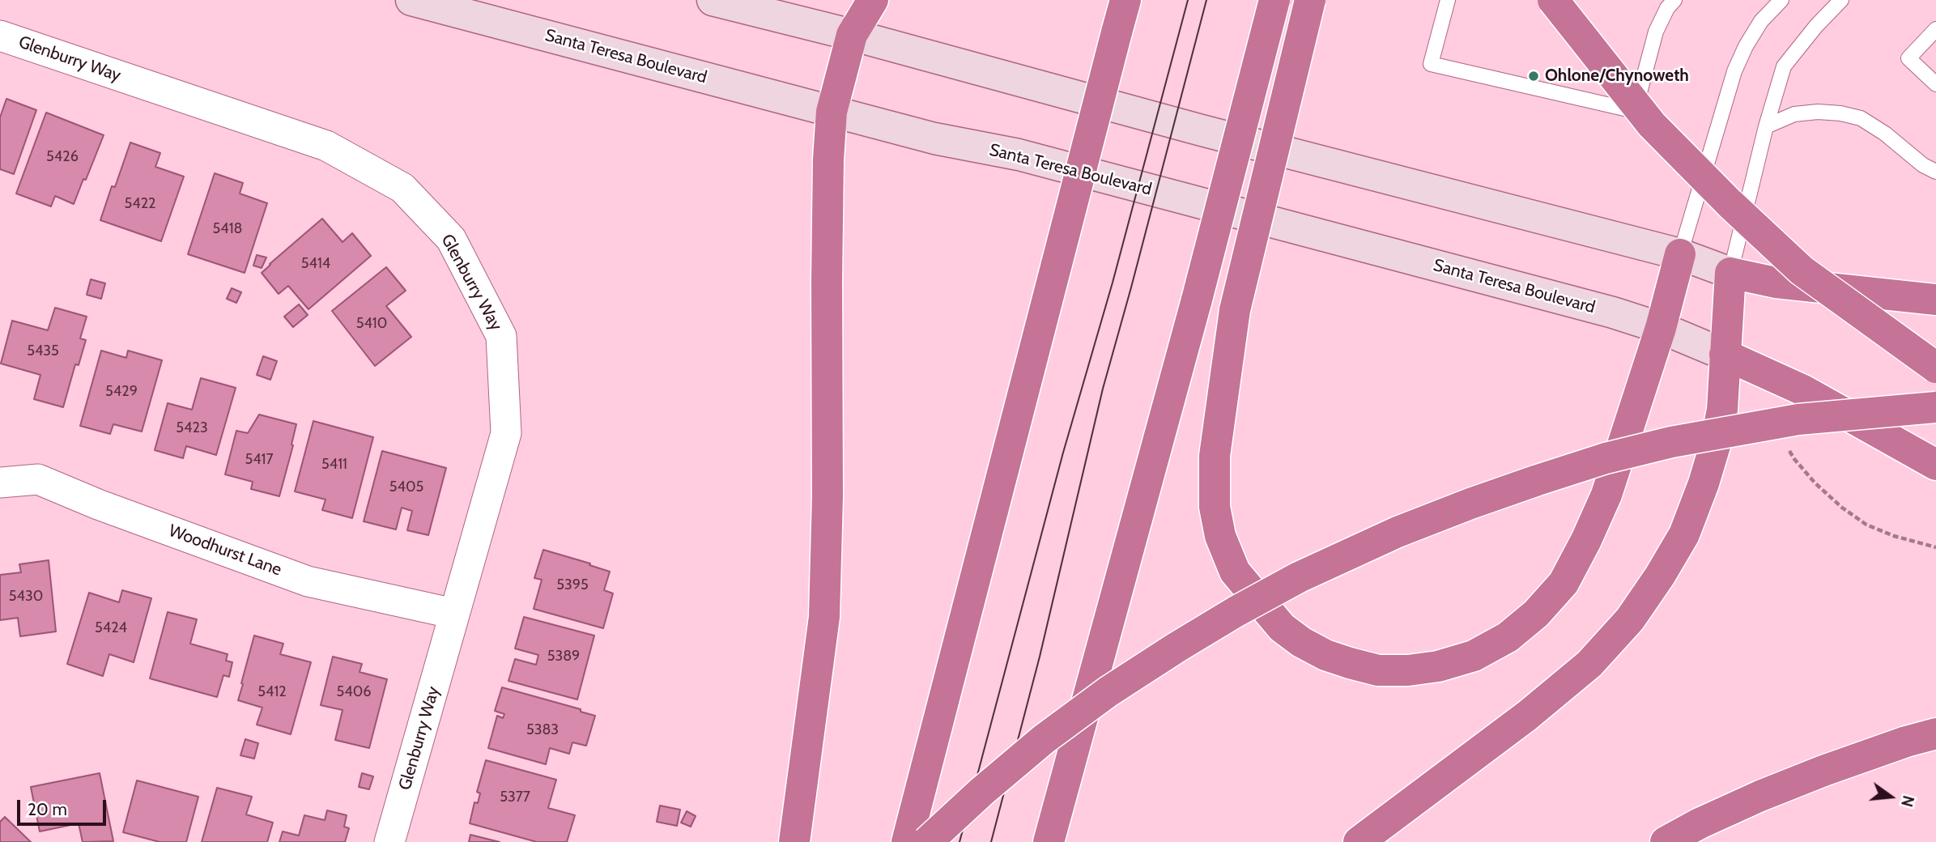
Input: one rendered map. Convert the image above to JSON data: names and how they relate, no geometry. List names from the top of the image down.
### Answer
{
  "streets": {
    "main road": ["Santa Teresa Boulevard"],
    "street": ["Glenburry Way", "Woodhurst Lane"]
  },
  "crossings": [
    ["Glenburry Way", "Woodhurst Lane"]
  ],
  "places": ["Ohlone/Chynoweth"],
  "house_numbers": [
    "5426",
    "5422",
    "5418",
    "5414",
    "5410",
    "5435",
    "5429",
    "5423",
    "5417",
    "5411",
    "5405",
    "5395",
    "5430",
    "5424",
    "5389",
    "5412",
    "5406",
    "5383",
    "5377"
  ],
  "scale_bar": "20 m",
  "north": "right"
}
